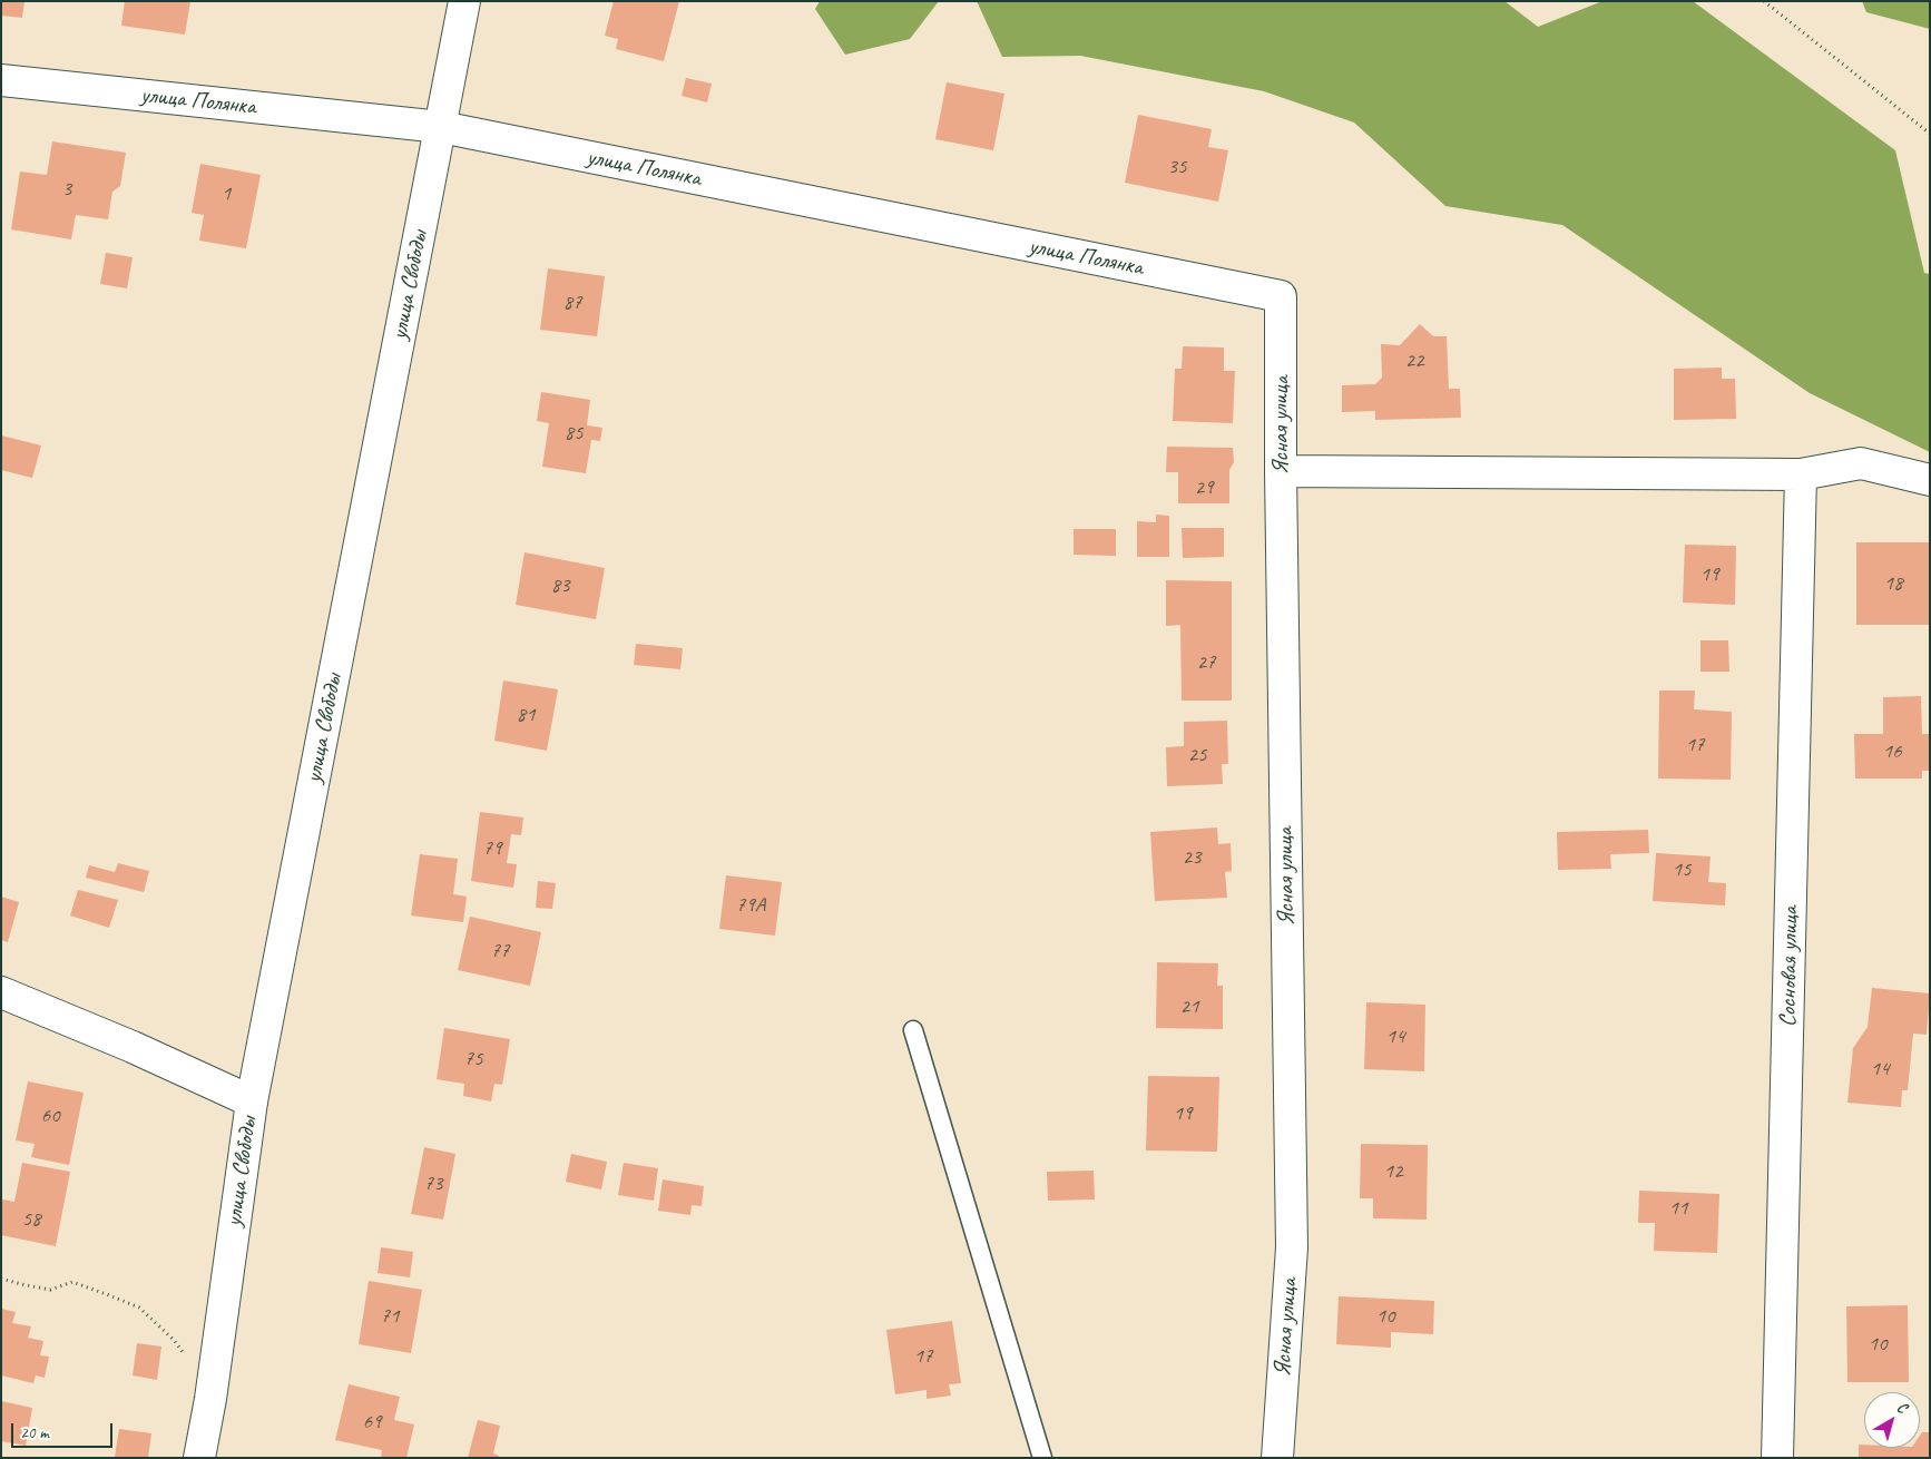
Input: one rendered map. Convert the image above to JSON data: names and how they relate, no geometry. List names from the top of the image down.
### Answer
{
  "streets": {
    "street": [
      "улица Полянка",
      "улица Свободы",
      "Ясная улица",
      "Сосновая улица"
    ]
  },
  "crossings": [
    ["улица Полянка", "улица Свободы"],
    ["улица Полянка", "Ясная улица"]
  ],
  "house_numbers": [
    "35",
    "3",
    "1",
    "87",
    "22",
    "85",
    "29",
    "19",
    "18",
    "83",
    "27",
    "81",
    "17",
    "16",
    "25",
    "79",
    "23",
    "15",
    "79А",
    "77",
    "21",
    "14",
    "75",
    "14",
    "19",
    "60",
    "12",
    "73",
    "11",
    "58",
    "71",
    "10",
    "10",
    "17",
    "69"
  ],
  "scale_bar": "20 m",
  "north": "top right"
}
